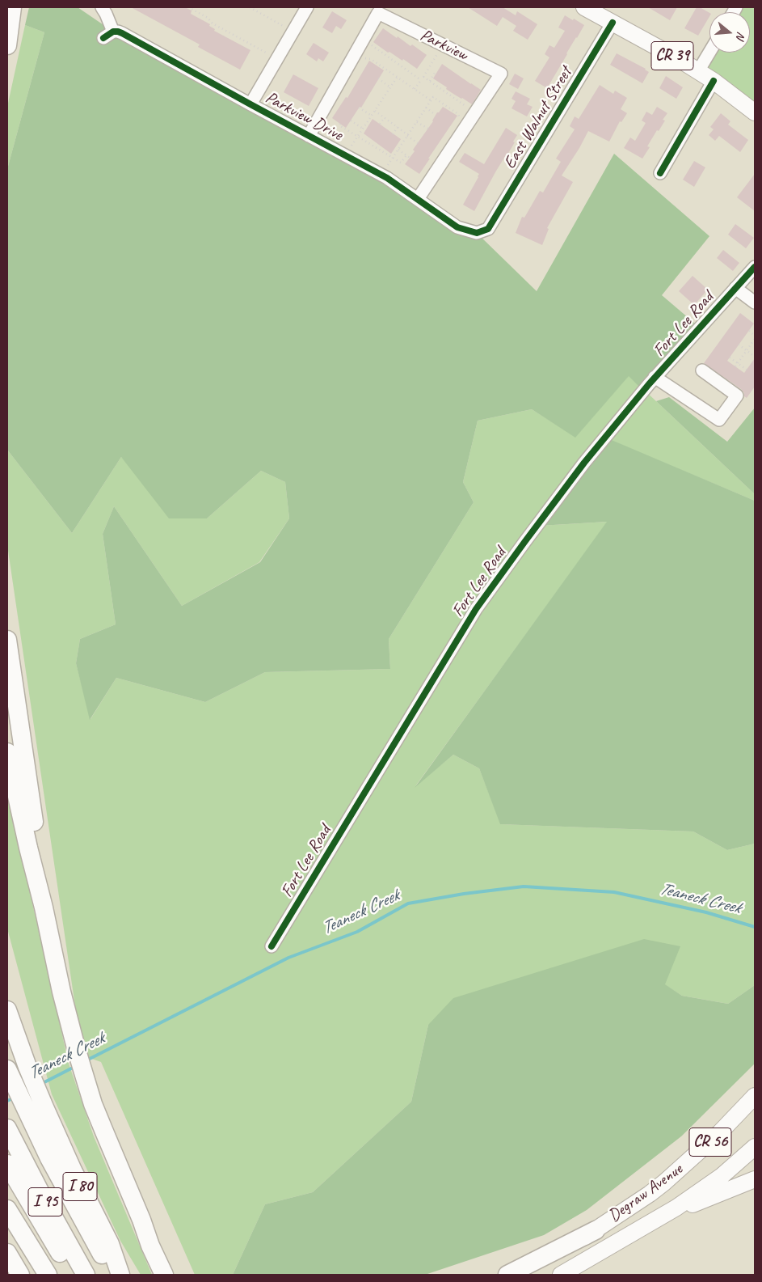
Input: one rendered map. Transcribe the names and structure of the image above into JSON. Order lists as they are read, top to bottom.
{
  "streets": {
    "highway": ["I 80", "I 95"],
    "main road": ["CR 39", "CR 56", "Degraw Avenue"],
    "street": [
      "Parkview",
      "Parkview Drive",
      "East Walnut Street",
      "Fort Lee Road"
    ]
  },
  "crossings": [
    ["Parkview", "Parkview Drive"],
    ["CR 39", "East Walnut Street"],
    ["Parkview Drive", "East Walnut Street"]
  ],
  "water": ["Teaneck Creek"],
  "north": "right"
}
